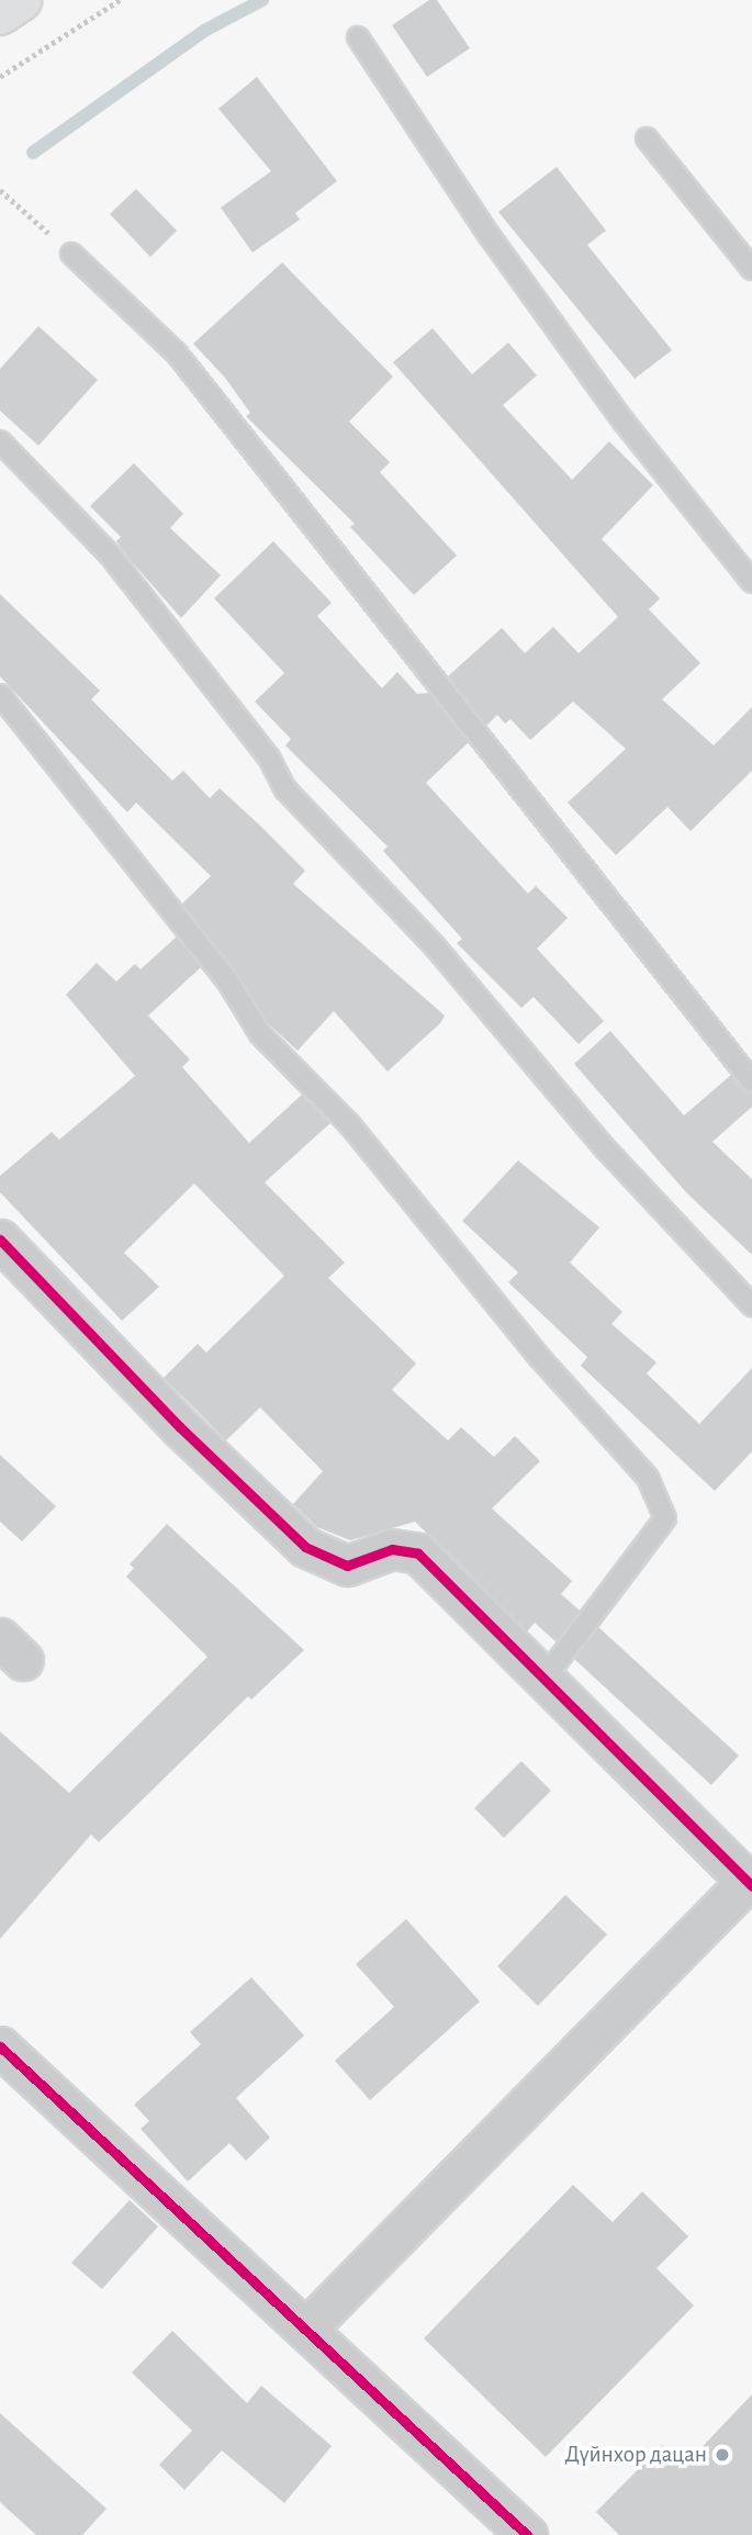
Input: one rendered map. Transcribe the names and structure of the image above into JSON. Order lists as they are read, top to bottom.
{
  "places": ["Дүйнхор дацан"]
}
